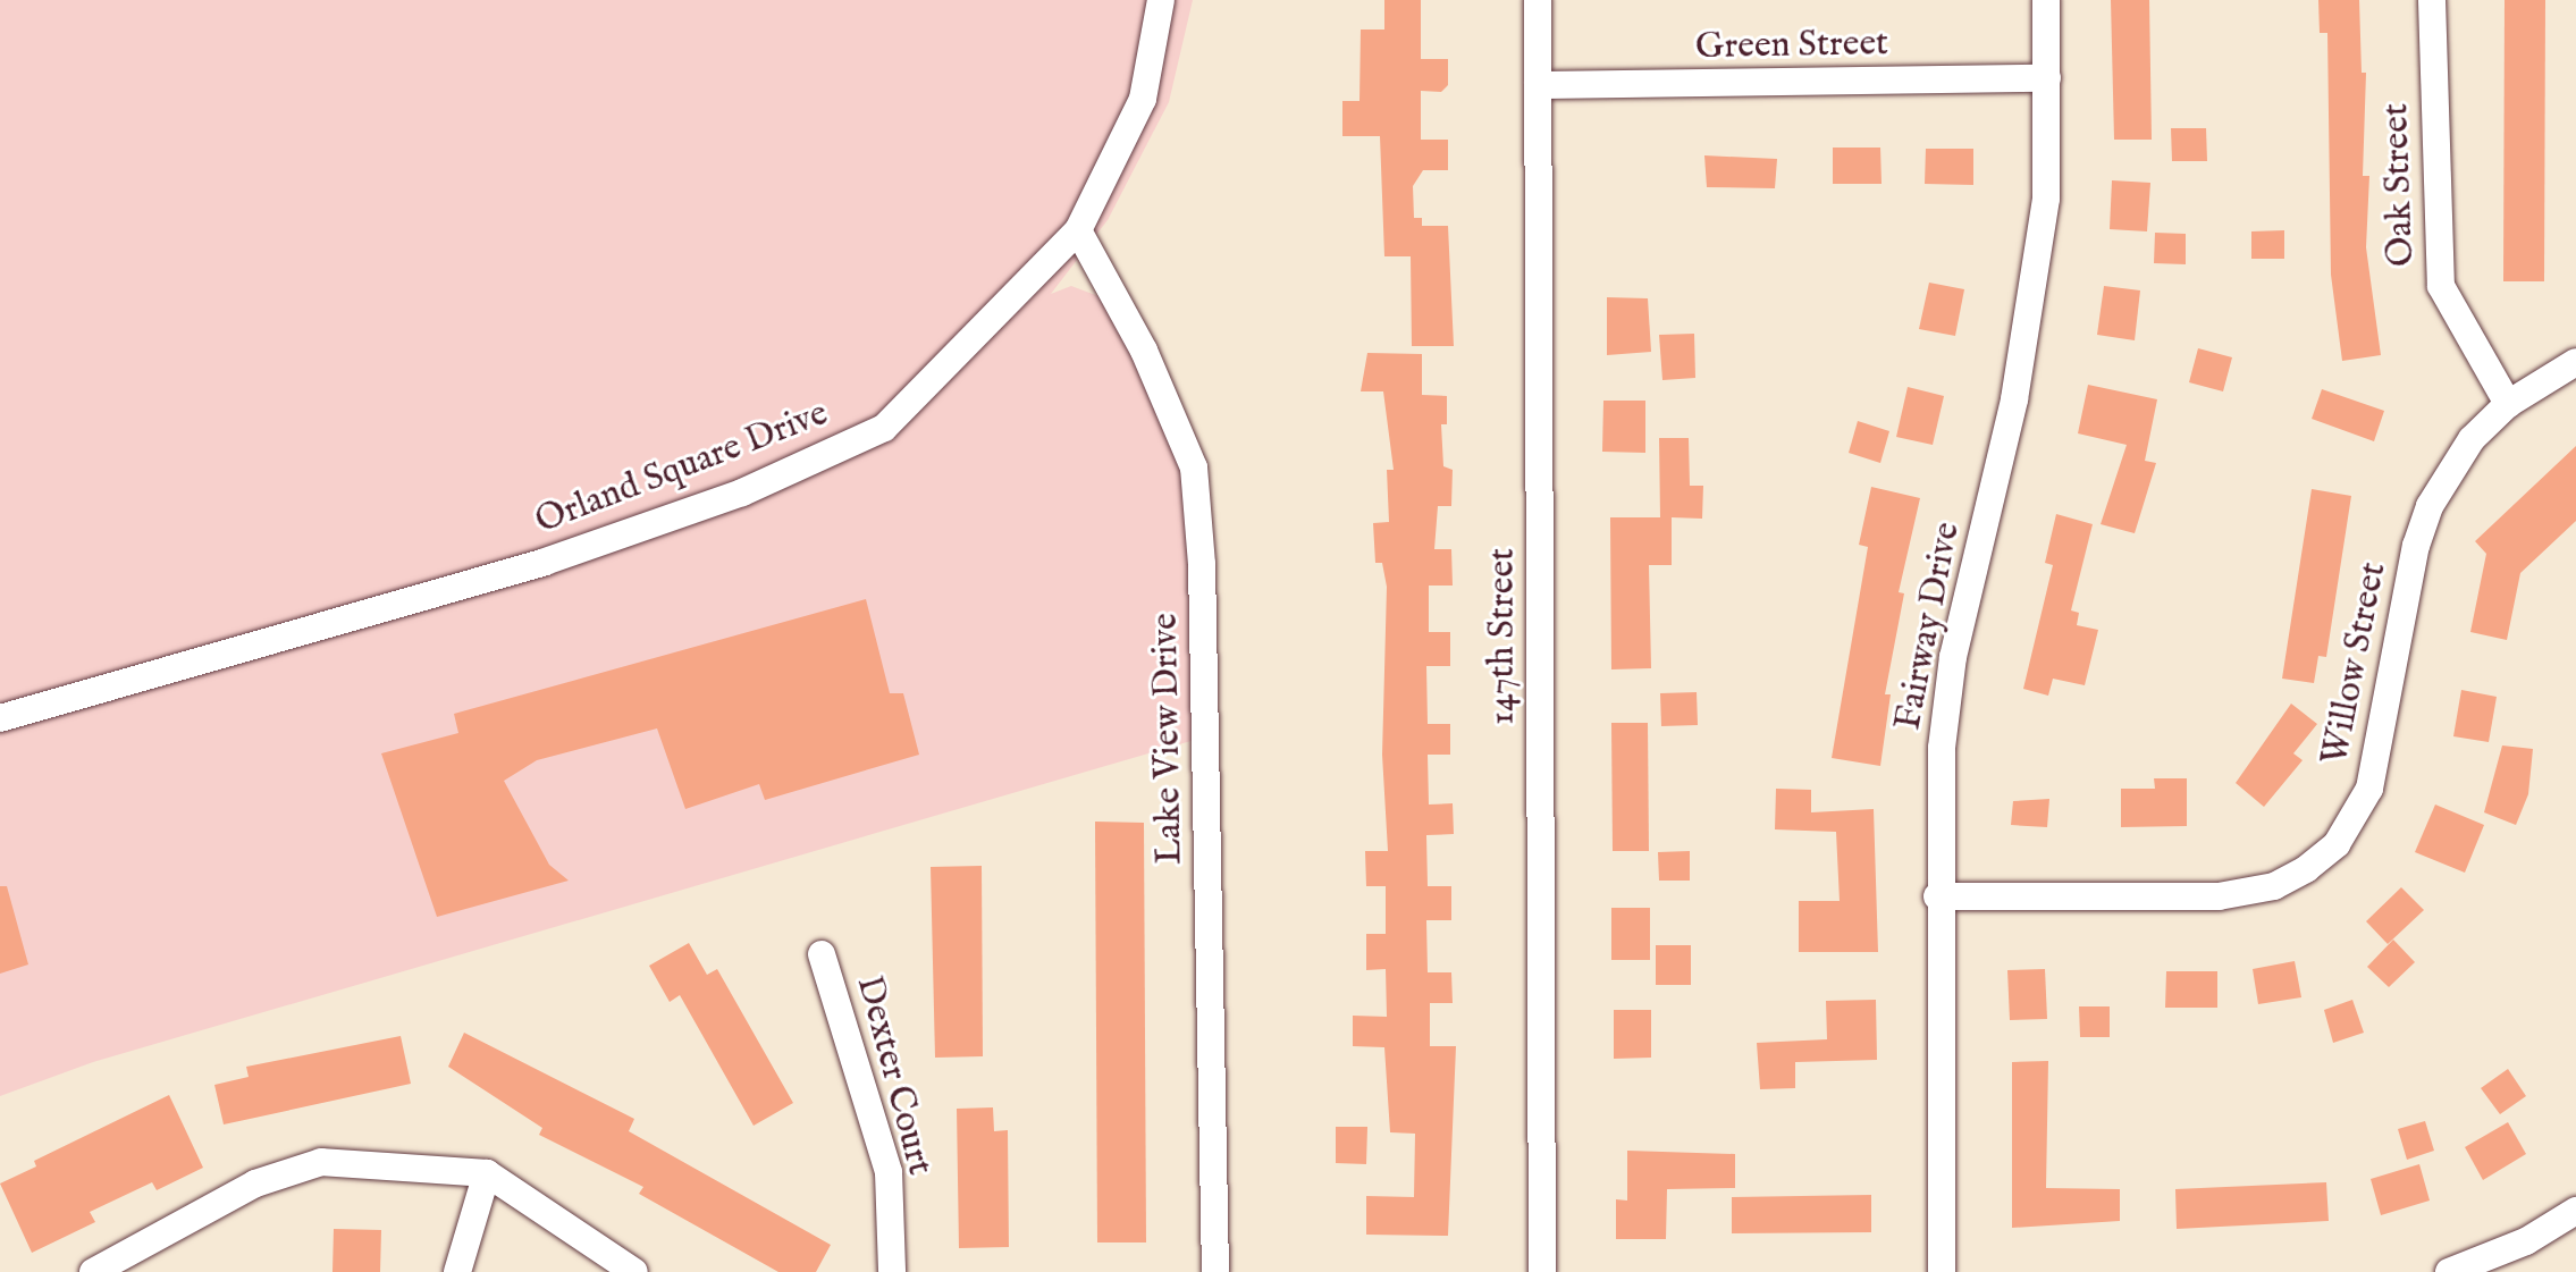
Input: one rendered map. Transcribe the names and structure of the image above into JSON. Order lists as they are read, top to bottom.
{
  "streets": {
    "street": [
      "Green Street",
      "Oak Street",
      "Orland Square Drive",
      "Fairway Drive",
      "147th Street",
      "Willow Street",
      "Lake View Drive",
      "Dexter Court"
    ]
  },
  "crossings": [
    ["Green Street", "Fairway Drive"],
    ["Green Street", "147th Street"],
    ["Oak Street", "Willow Street"],
    ["Orland Square Drive", "Lake View Drive"],
    ["Fairway Drive", "Willow Street"]
  ]
}
